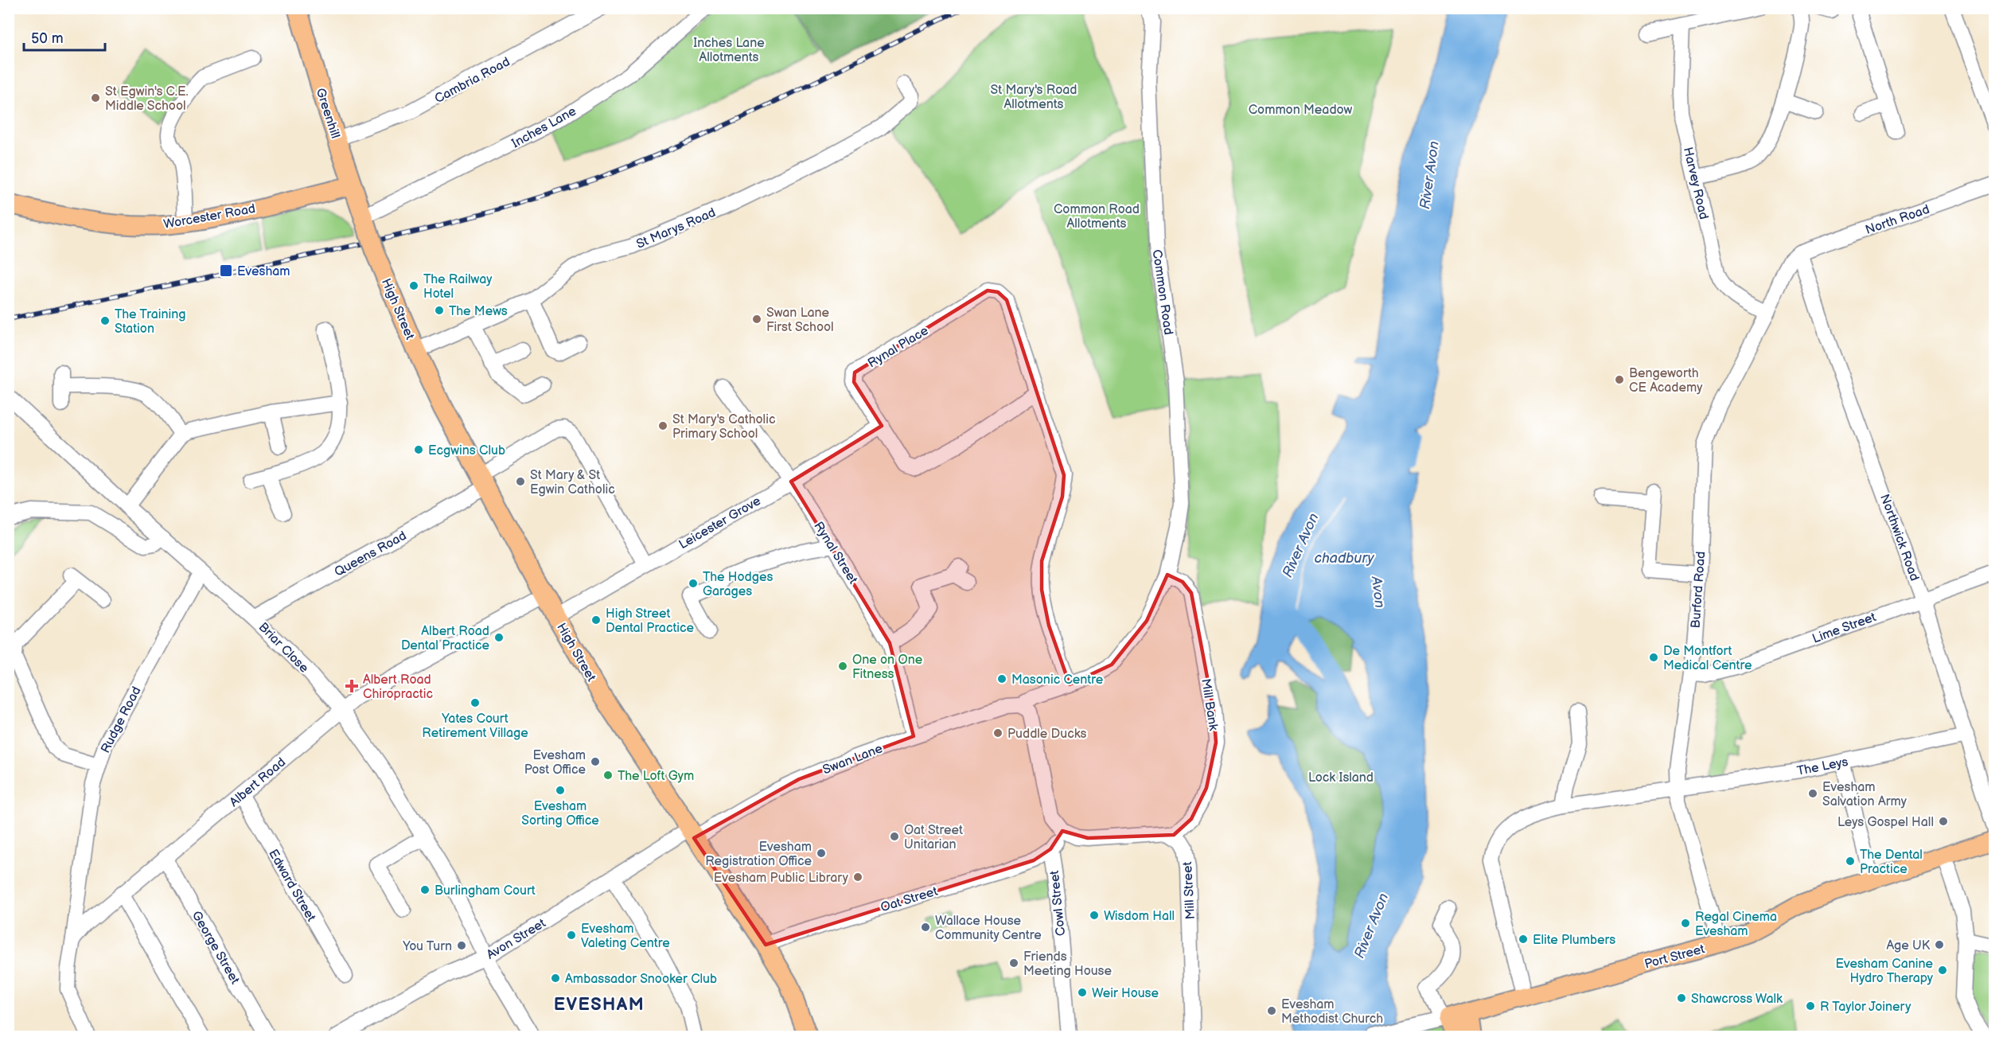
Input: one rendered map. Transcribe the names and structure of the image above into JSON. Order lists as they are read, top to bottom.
{
  "streets": {
    "main road": [
      "Greenhill",
      "Worcester Road",
      "High Street",
      "Port Street"
    ],
    "street": [
      "Cambria Road",
      "Inches Lane",
      "Harvey Road",
      "North Road",
      "St Marys Road",
      "Common Road",
      "Rynal Place",
      "Leicester Grove",
      "Northwick Road",
      "Rynal Street",
      "Queens Road",
      "Burford Road",
      "Lime Street",
      "Briar Close",
      "Mill Bank",
      "Rudge Road",
      "Swan Lane",
      "The Leys",
      "Albert Road",
      "Edward Street",
      "Mill Street",
      "Oat Street",
      "Cowl Street",
      "Avon Street",
      "George Street"
    ]
  },
  "crossings": [
    ["Cambria Road", "Greenhill"],
    ["Greenhill", "Inches Lane"],
    ["Greenhill", "Worcester Road"],
    ["Greenhill", "High Street"],
    ["Inches Lane", "High Street"],
    ["Harvey Road", "Burford Road"],
    ["North Road", "Northwick Road"],
    ["North Road", "Burford Road"],
    ["St Marys Road", "High Street"],
    ["Common Road", "Rynal Place"],
    ["Common Road", "Mill Bank"],
    ["High Street", "Leicester Grove"],
    ["High Street", "Queens Road"],
    ["High Street", "Swan Lane"],
    ["High Street", "Albert Road"],
    ["High Street", "Oat Street"],
    ["High Street", "Avon Street"],
    ["Rynal Place", "Leicester Grove"],
    ["Leicester Grove", "Rynal Street"],
    ["Leicester Grove", "Queens Road"],
    ["Northwick Road", "Burford Road"],
    ["Northwick Road", "Lime Street"],
    ["Northwick Road", "The Leys"],
    ["Rynal Street", "Swan Lane"],
    ["Queens Road", "Briar Close"],
    ["Burford Road", "Lime Street"],
    ["Burford Road", "The Leys"],
    ["Burford Road", "Port Street"],
    ["Briar Close", "Rudge Road"],
    ["Briar Close", "Albert Road"],
    ["Briar Close", "Avon Street"],
    ["Mill Bank", "Mill Street"],
    ["Rudge Road", "Albert Road"],
    ["Swan Lane", "Avon Street"],
    ["The Leys", "Port Street"],
    ["Albert Road", "Edward Street"],
    ["Albert Road", "George Street"],
    ["Oat Street", "Cowl Street"]
  ],
  "districts": ["EVESHAM"],
  "water": ["River Avon", "chadbury", "Avon"],
  "parks": [
    "Inches Lane Allotments",
    "St Mary's Road Allotments",
    "Common Meadow",
    "Common Road Allotments",
    "Lock Island"
  ],
  "places": {
    "other": [
      "St Egwin's C.E. Middle School",
      "The Railway Hotel",
      "The Mews",
      "Swan Lane First School",
      "The Training Station",
      "Bengeworth CE Academy",
      "St Mary's Catholic Primary School",
      "Ecgwins Club",
      "St Mary & St Egwin Catholic",
      "The Hodges Garages",
      "High Street Dental Practice",
      "Albert Road Dental Practice",
      "De Montfort Medical Centre",
      "One on One Fitness",
      "Masonic Centre",
      "Yates Court Retirement Village",
      "Puddle Ducks",
      "Evesham Post Office",
      "The Loft Gym",
      "Evesham Sorting Office",
      "Evesham Salvation Army",
      "Leys Gospel Hall",
      "Oat Street Unitarian",
      "Evesham Registration Office",
      "The Dental Practice",
      "Evesham Public Library",
      "Burlingham Court",
      "Wisdom Hall",
      "Regal Cinema Evesham",
      "Wallace House Community Centre",
      "Evesham Valeting Centre",
      "Elite Plumbers",
      "Age UK",
      "You Turn",
      "Friends Meeting House",
      "Evesham Canine Hydro Therapy",
      "Ambassador Snooker Club",
      "Weir House",
      "Shawcross Walk",
      "R Taylor Joinery",
      "Evesham Methodist Church"
    ],
    "transit": ["Evesham"],
    "health": ["Albert Road Chiropractic"]
  },
  "scale_bar": "50 m"
}
